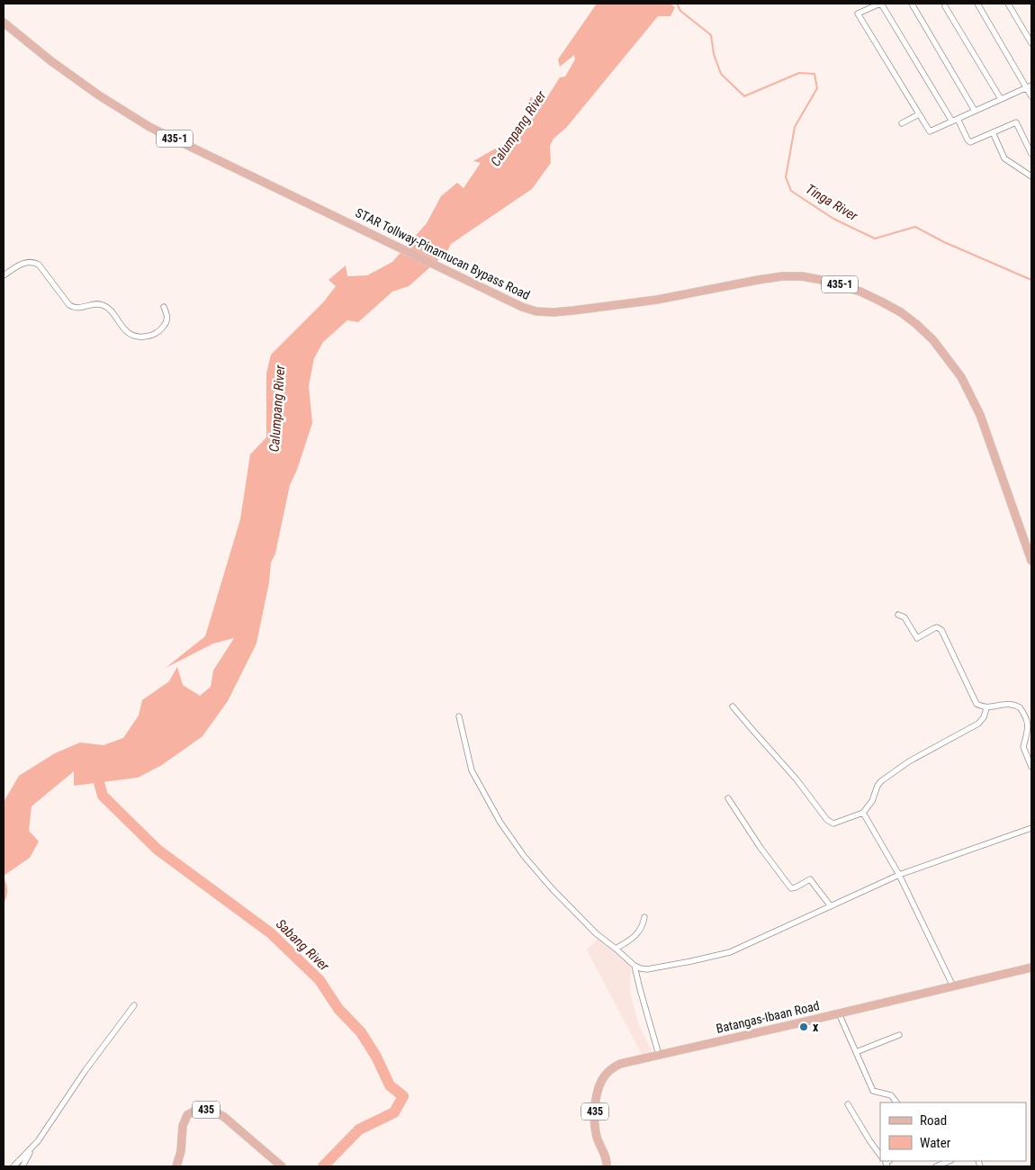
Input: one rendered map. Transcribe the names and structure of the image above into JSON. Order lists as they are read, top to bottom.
{
  "streets": {
    "main road": [
      "435-1",
      "STAR Tollway-Pinamucan Bypass Road",
      "Batangas-Ibaan Road",
      "435"
    ]
  },
  "water": ["Calumpang River", "Tinga River", "Sabang River"],
  "places": ["x"],
  "legend": ["Road", "Water"]
}
